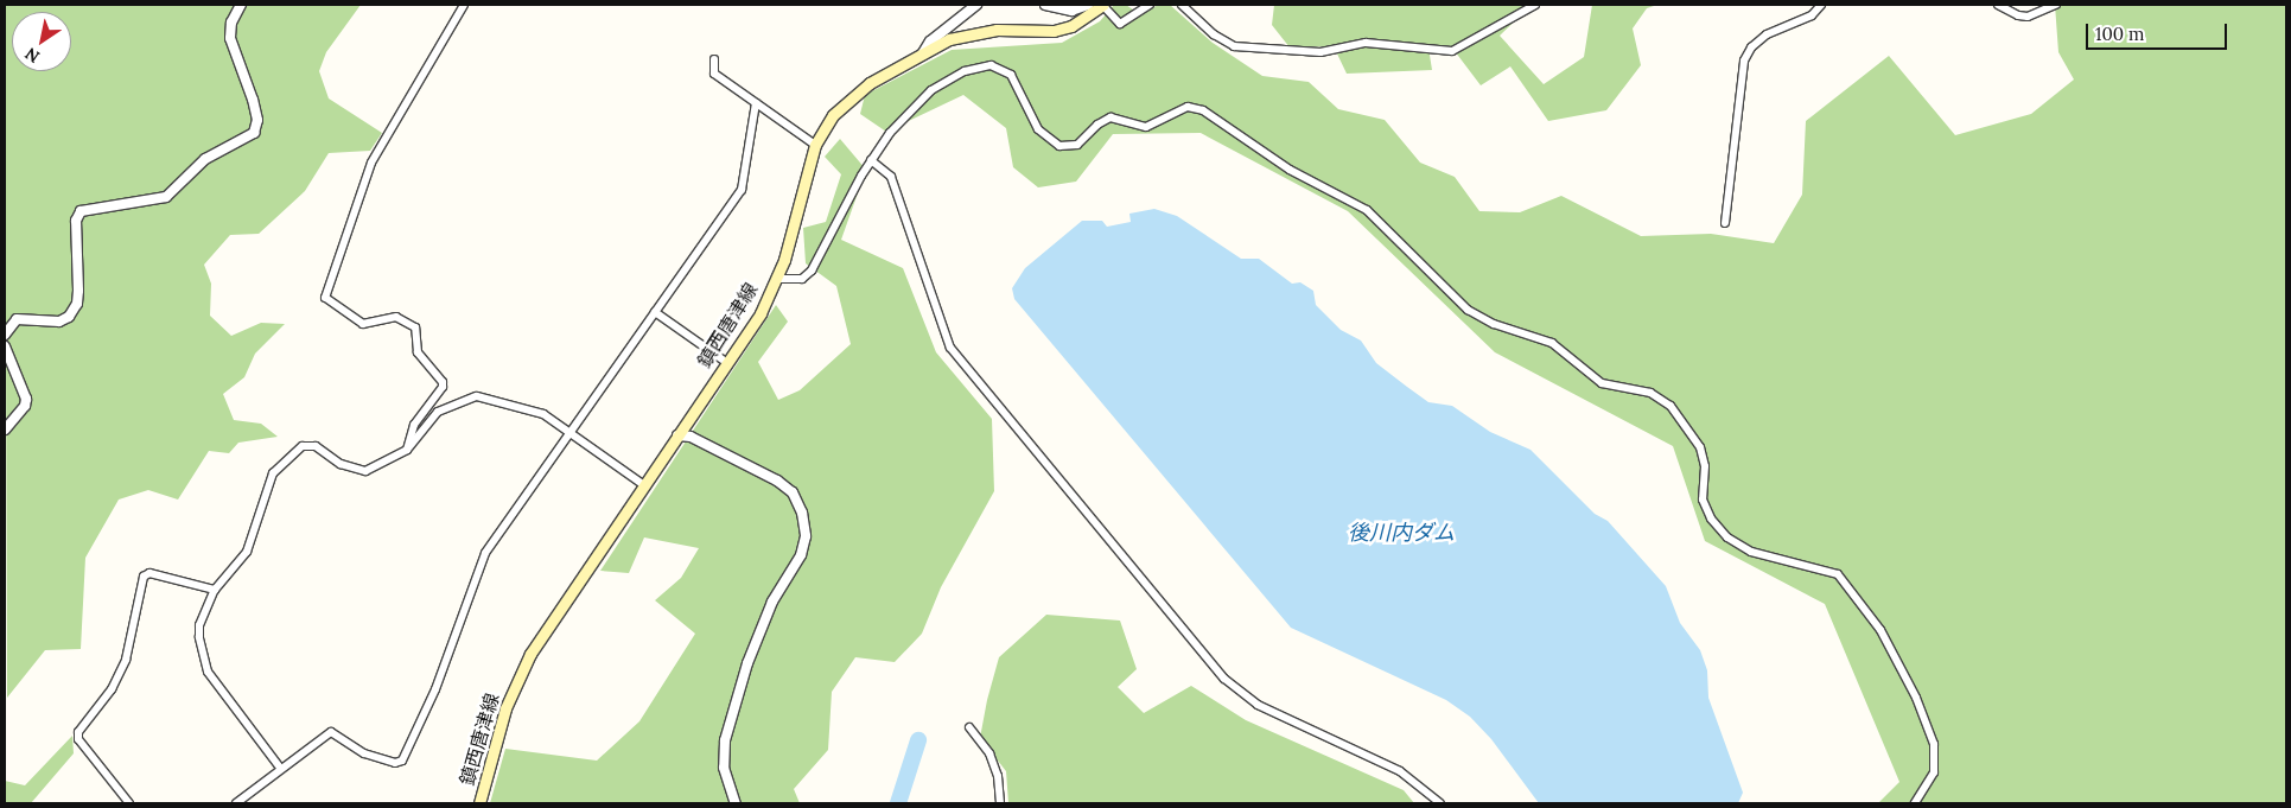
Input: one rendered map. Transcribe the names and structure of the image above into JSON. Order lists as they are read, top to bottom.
{
  "streets": {
    "main road": ["鎮西唐津線"]
  },
  "water": ["後川内ダム"],
  "scale_bar": "100 m",
  "north": "bottom left"
}
